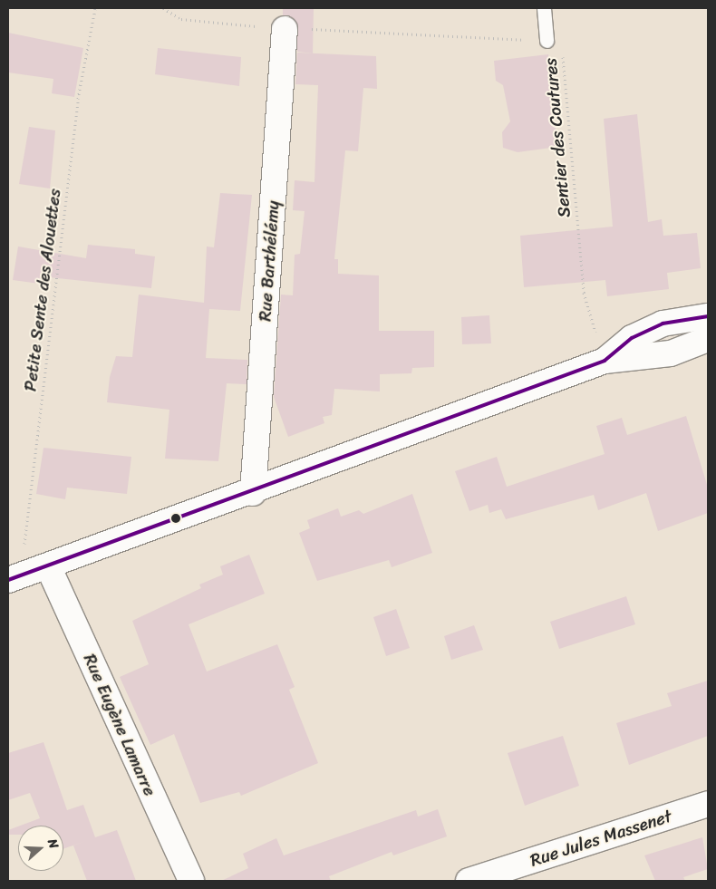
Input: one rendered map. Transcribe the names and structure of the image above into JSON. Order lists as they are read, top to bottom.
{
  "streets": {
    "street": ["Rue Barthélémy", "Rue Eugène Lamarre", "Rue Jules Massenet"],
    "path": ["Sentier des Coutures", "Petite Sente des Alouettes"]
  },
  "crossings": [
    ["Sentier des Coutures", "Rue Barthélémy"]
  ],
  "north": "right"
}
